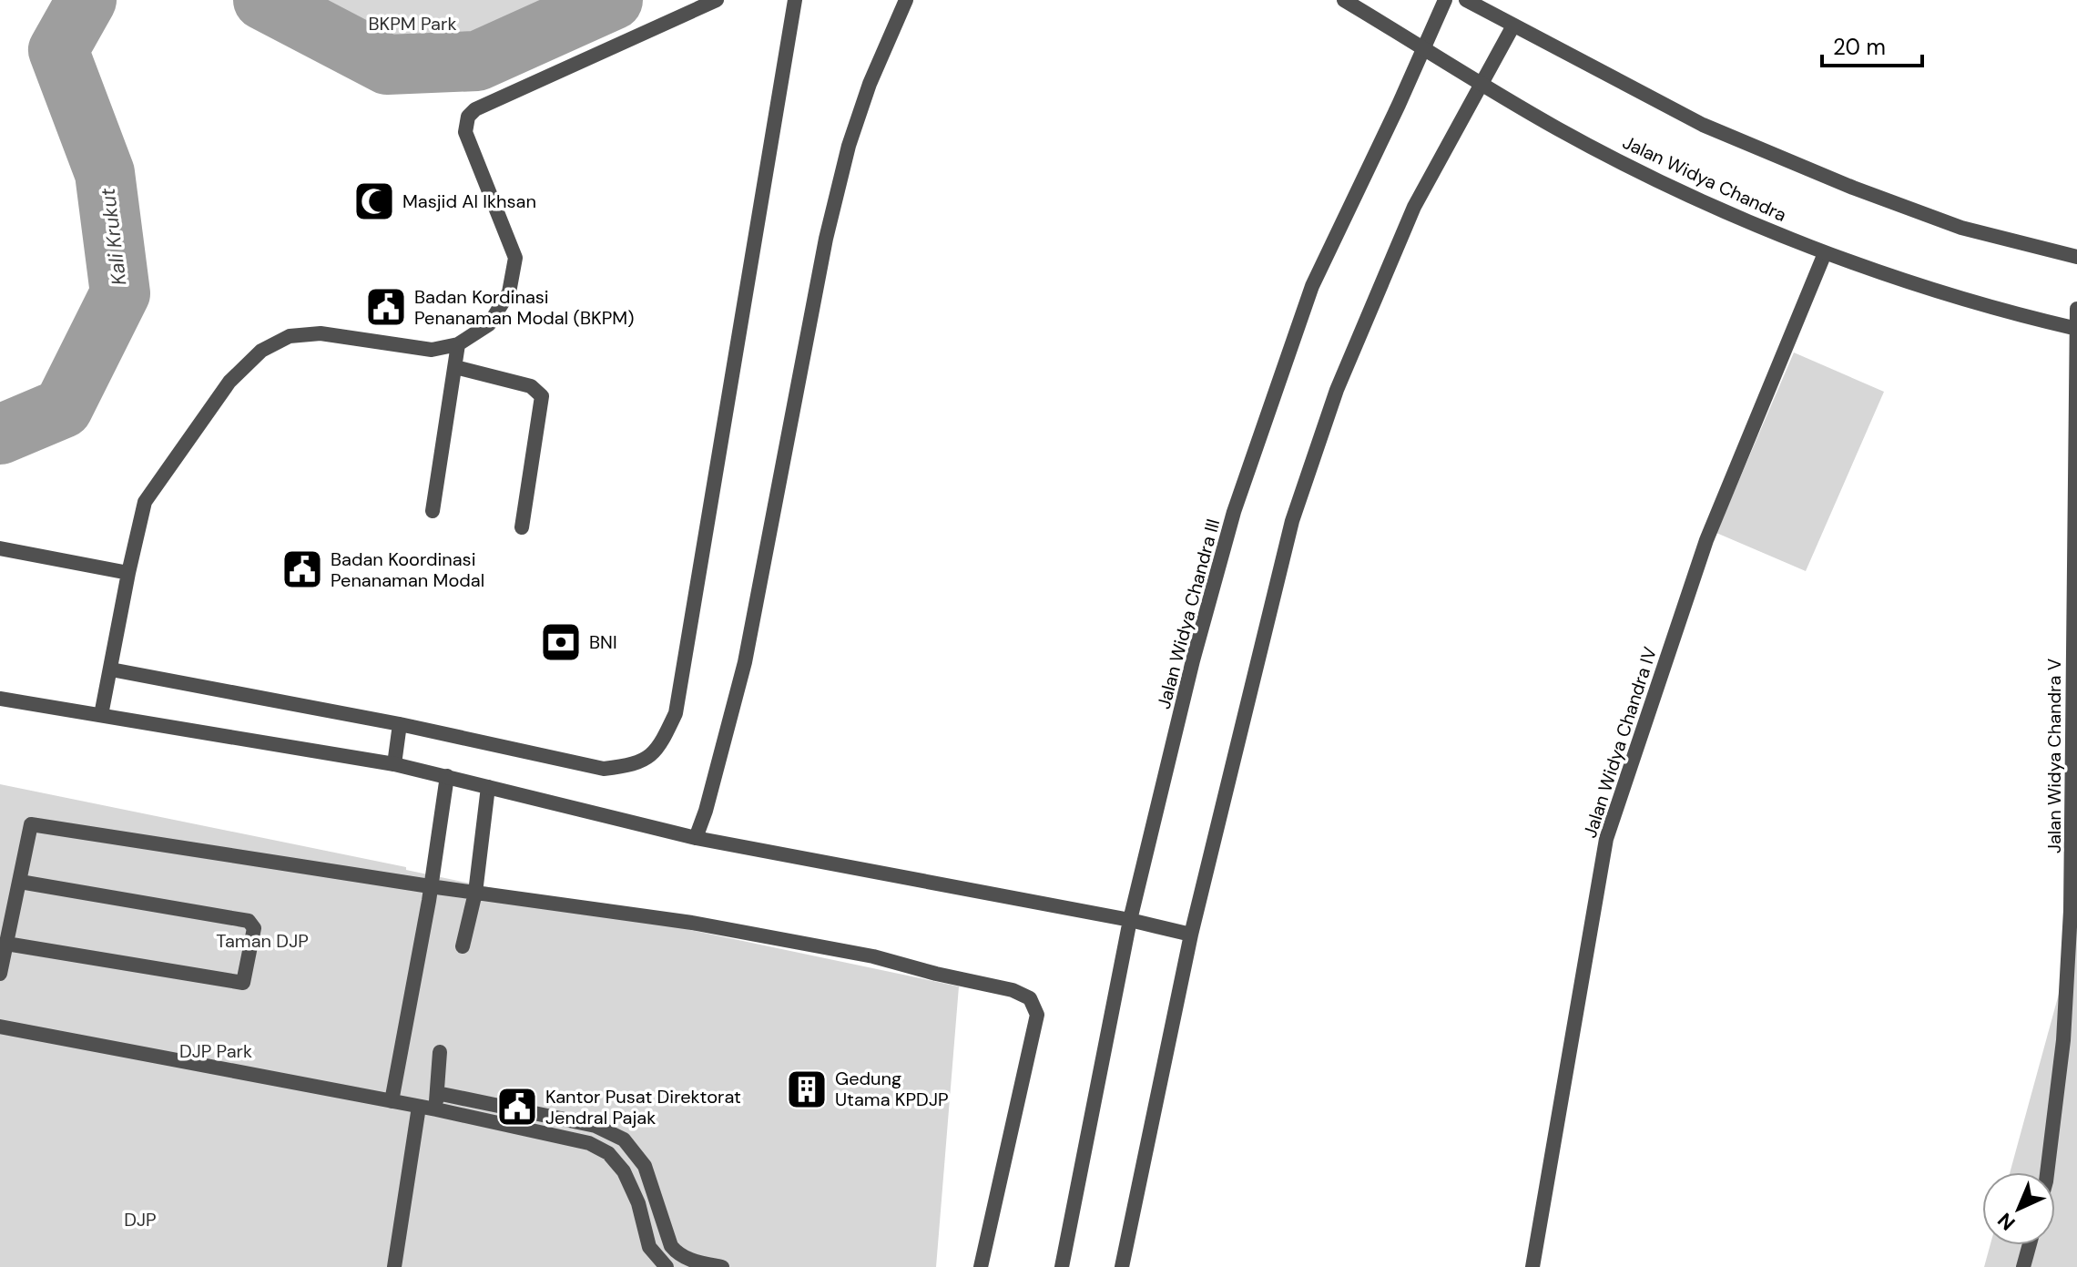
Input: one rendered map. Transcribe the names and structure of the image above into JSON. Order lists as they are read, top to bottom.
{
  "streets": {
    "street": [
      "Jalan Widya Chandra",
      "Jalan Widya Chandra III",
      "Jalan Widya Chandra IV",
      "Jalan Widya Chandra V"
    ]
  },
  "crossings": [
    ["Jalan Widya Chandra", "Jalan Widya Chandra III"],
    ["Jalan Widya Chandra", "Jalan Widya Chandra IV"],
    ["Jalan Widya Chandra", "Jalan Widya Chandra V"]
  ],
  "water": ["Kali Krukut"],
  "parks": [
    "BKPM Park",
    "Taman DJP",
    "DJP Park",
    "DJP"
  ],
  "places": {
    "mosque": ["Masjid Al Ikhsan"],
    "public building": ["Badan Kordinasi Penanaman Modal (BKPM)", "Badan Koordinasi Penanaman Modal", "Kantor Pusat Direktorat Jendral Pajak"],
    "bank": ["BNI"],
    "building": ["Gedung Utama KPDJP"]
  },
  "scale_bar": "20 m",
  "north": "bottom left"
}
